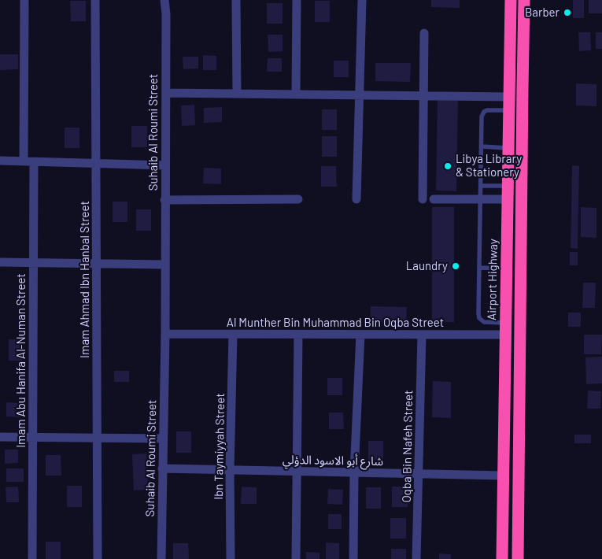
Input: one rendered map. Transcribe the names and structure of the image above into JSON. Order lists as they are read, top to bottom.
{
  "streets": {
    "highway": ["Airport Highway"],
    "street": [
      "Suhaib Al Roumi Street",
      "Imam Ahmad Ibn Hanbal Street",
      "Al Munther Bin Muhammad Bin Oqba Street",
      "Imam Abu Hanifa Al-Numan Street",
      "Ibn Taymiyyah Street",
      "Oqba Bin Nafeh Street",
      "شارع أبو الاسود الدؤلي"
    ]
  },
  "crossings": [
    ["Suhaib Al Roumi Street", "Al Munther Bin Muhammad Bin Oqba Street"],
    ["Suhaib Al Roumi Street", "شارع أبو الاسود الدؤلي"],
    ["Airport Highway", "Al Munther Bin Muhammad Bin Oqba Street"],
    ["Airport Highway", "شارع أبو الاسود الدؤلي"],
    ["Al Munther Bin Muhammad Bin Oqba Street", "Ibn Taymiyyah Street"],
    ["Al Munther Bin Muhammad Bin Oqba Street", "Oqba Bin Nafeh Street"],
    ["Ibn Taymiyyah Street", "شارع أبو الاسود الدؤلي"],
    ["Oqba Bin Nafeh Street", "شارع أبو الاسود الدؤلي"]
  ],
  "places": ["Barber", "Libya Library & Stationery", "Laundry"]
}
